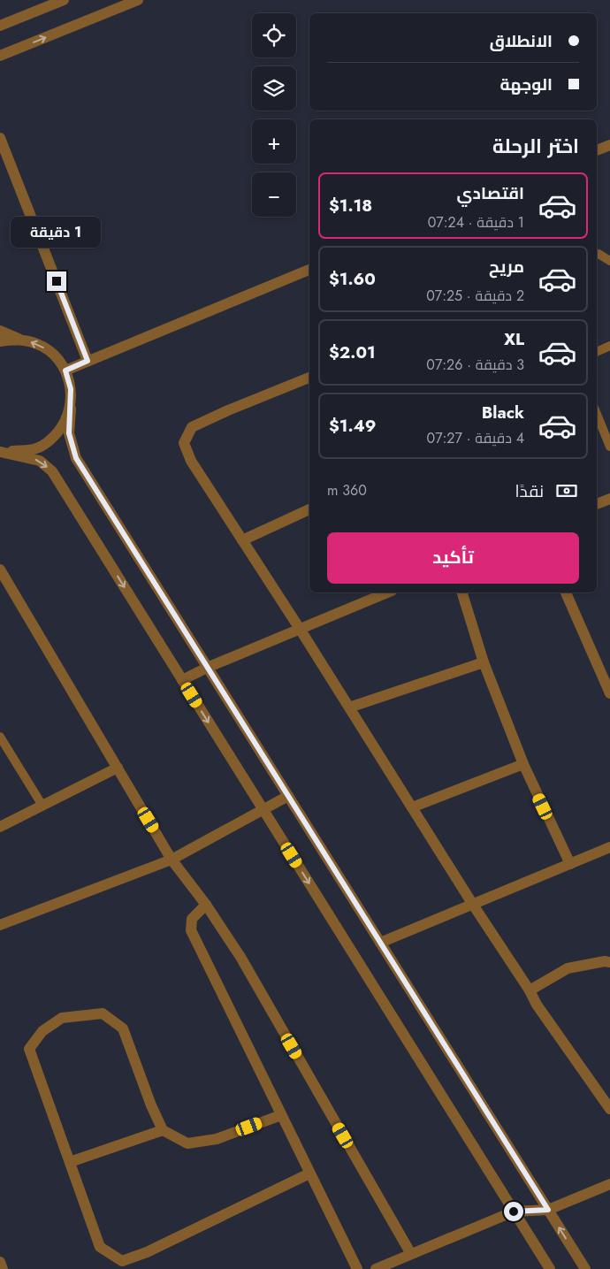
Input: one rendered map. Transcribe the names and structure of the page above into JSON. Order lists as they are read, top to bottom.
{
  "page": {
    "map_buttons": ["+", "−"],
    "banner": ["الانطلاق", "الوجهة"],
    "heading": "اختر الرحلة",
    "list": [
      {
        "name": "اقتصادي",
        "note": "1 دقيقة · 07:24",
        "value": "$1.18"
      },
      {
        "name": "مريح",
        "note": "2 دقيقة · 07:25",
        "value": "$1.60"
      },
      {
        "name": "XL",
        "note": "3 دقيقة · 07:26",
        "value": "$2.01"
      },
      {
        "name": "Black",
        "note": "4 دقيقة · 07:27",
        "value": "$1.49"
      }
    ],
    "bubble": "1 دقيقة",
    "pay": ["نقدًا", "360 m"],
    "buttons": "تأكيد"
  }
}
